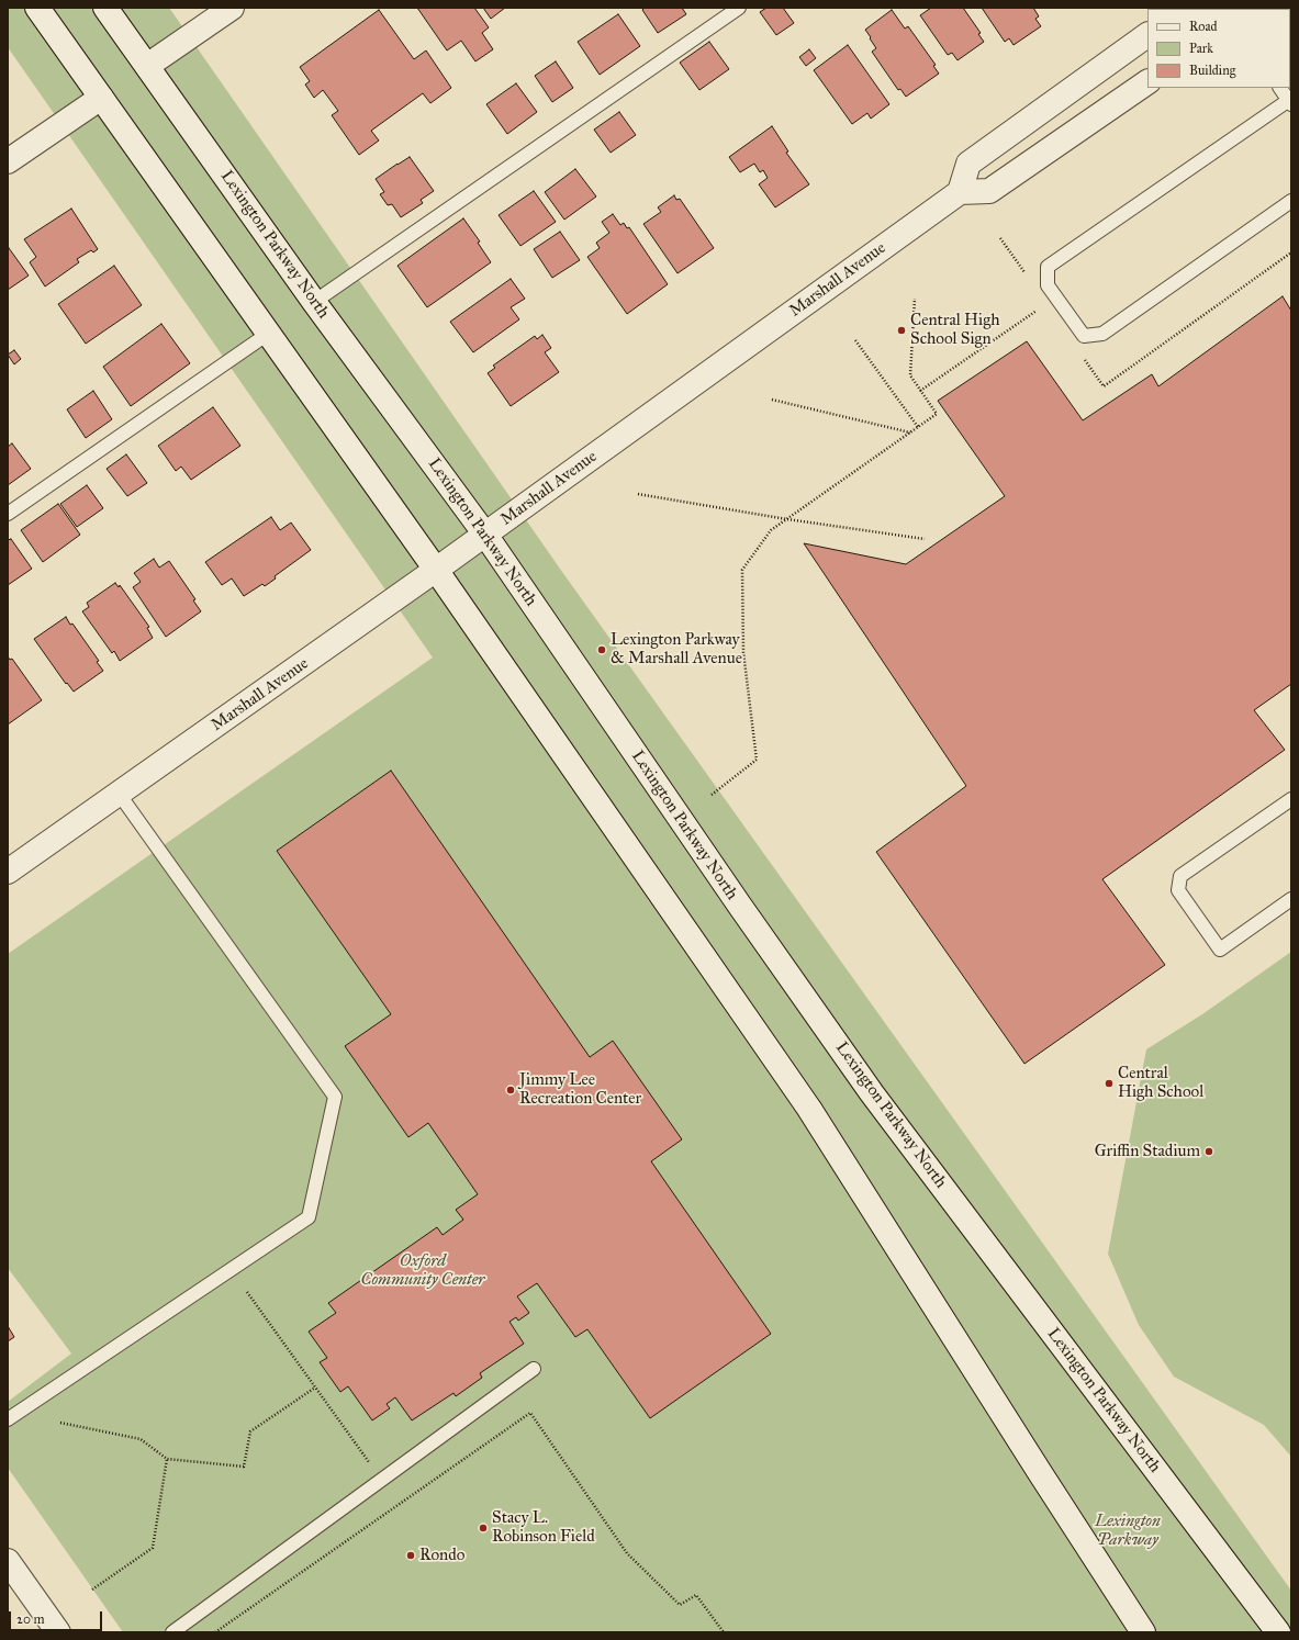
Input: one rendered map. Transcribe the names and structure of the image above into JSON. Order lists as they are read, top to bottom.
{
  "streets": {
    "main road": ["Lexington Parkway North", "Marshall Avenue"]
  },
  "crossings": [
    ["Lexington Parkway North", "Marshall Avenue"]
  ],
  "parks": ["Oxford Community Center", "Lexington Parkway"],
  "places": [
    "Central High School Sign",
    "Lexington Parkway & Marshall Avenue",
    "Central High School",
    "Jimmy Lee Recreation Center",
    "Griffin Stadium",
    "Stacy L. Robinson Field",
    "Rondo"
  ],
  "legend": ["Road", "Park", "Building"],
  "scale_bar": "20 m"
}
